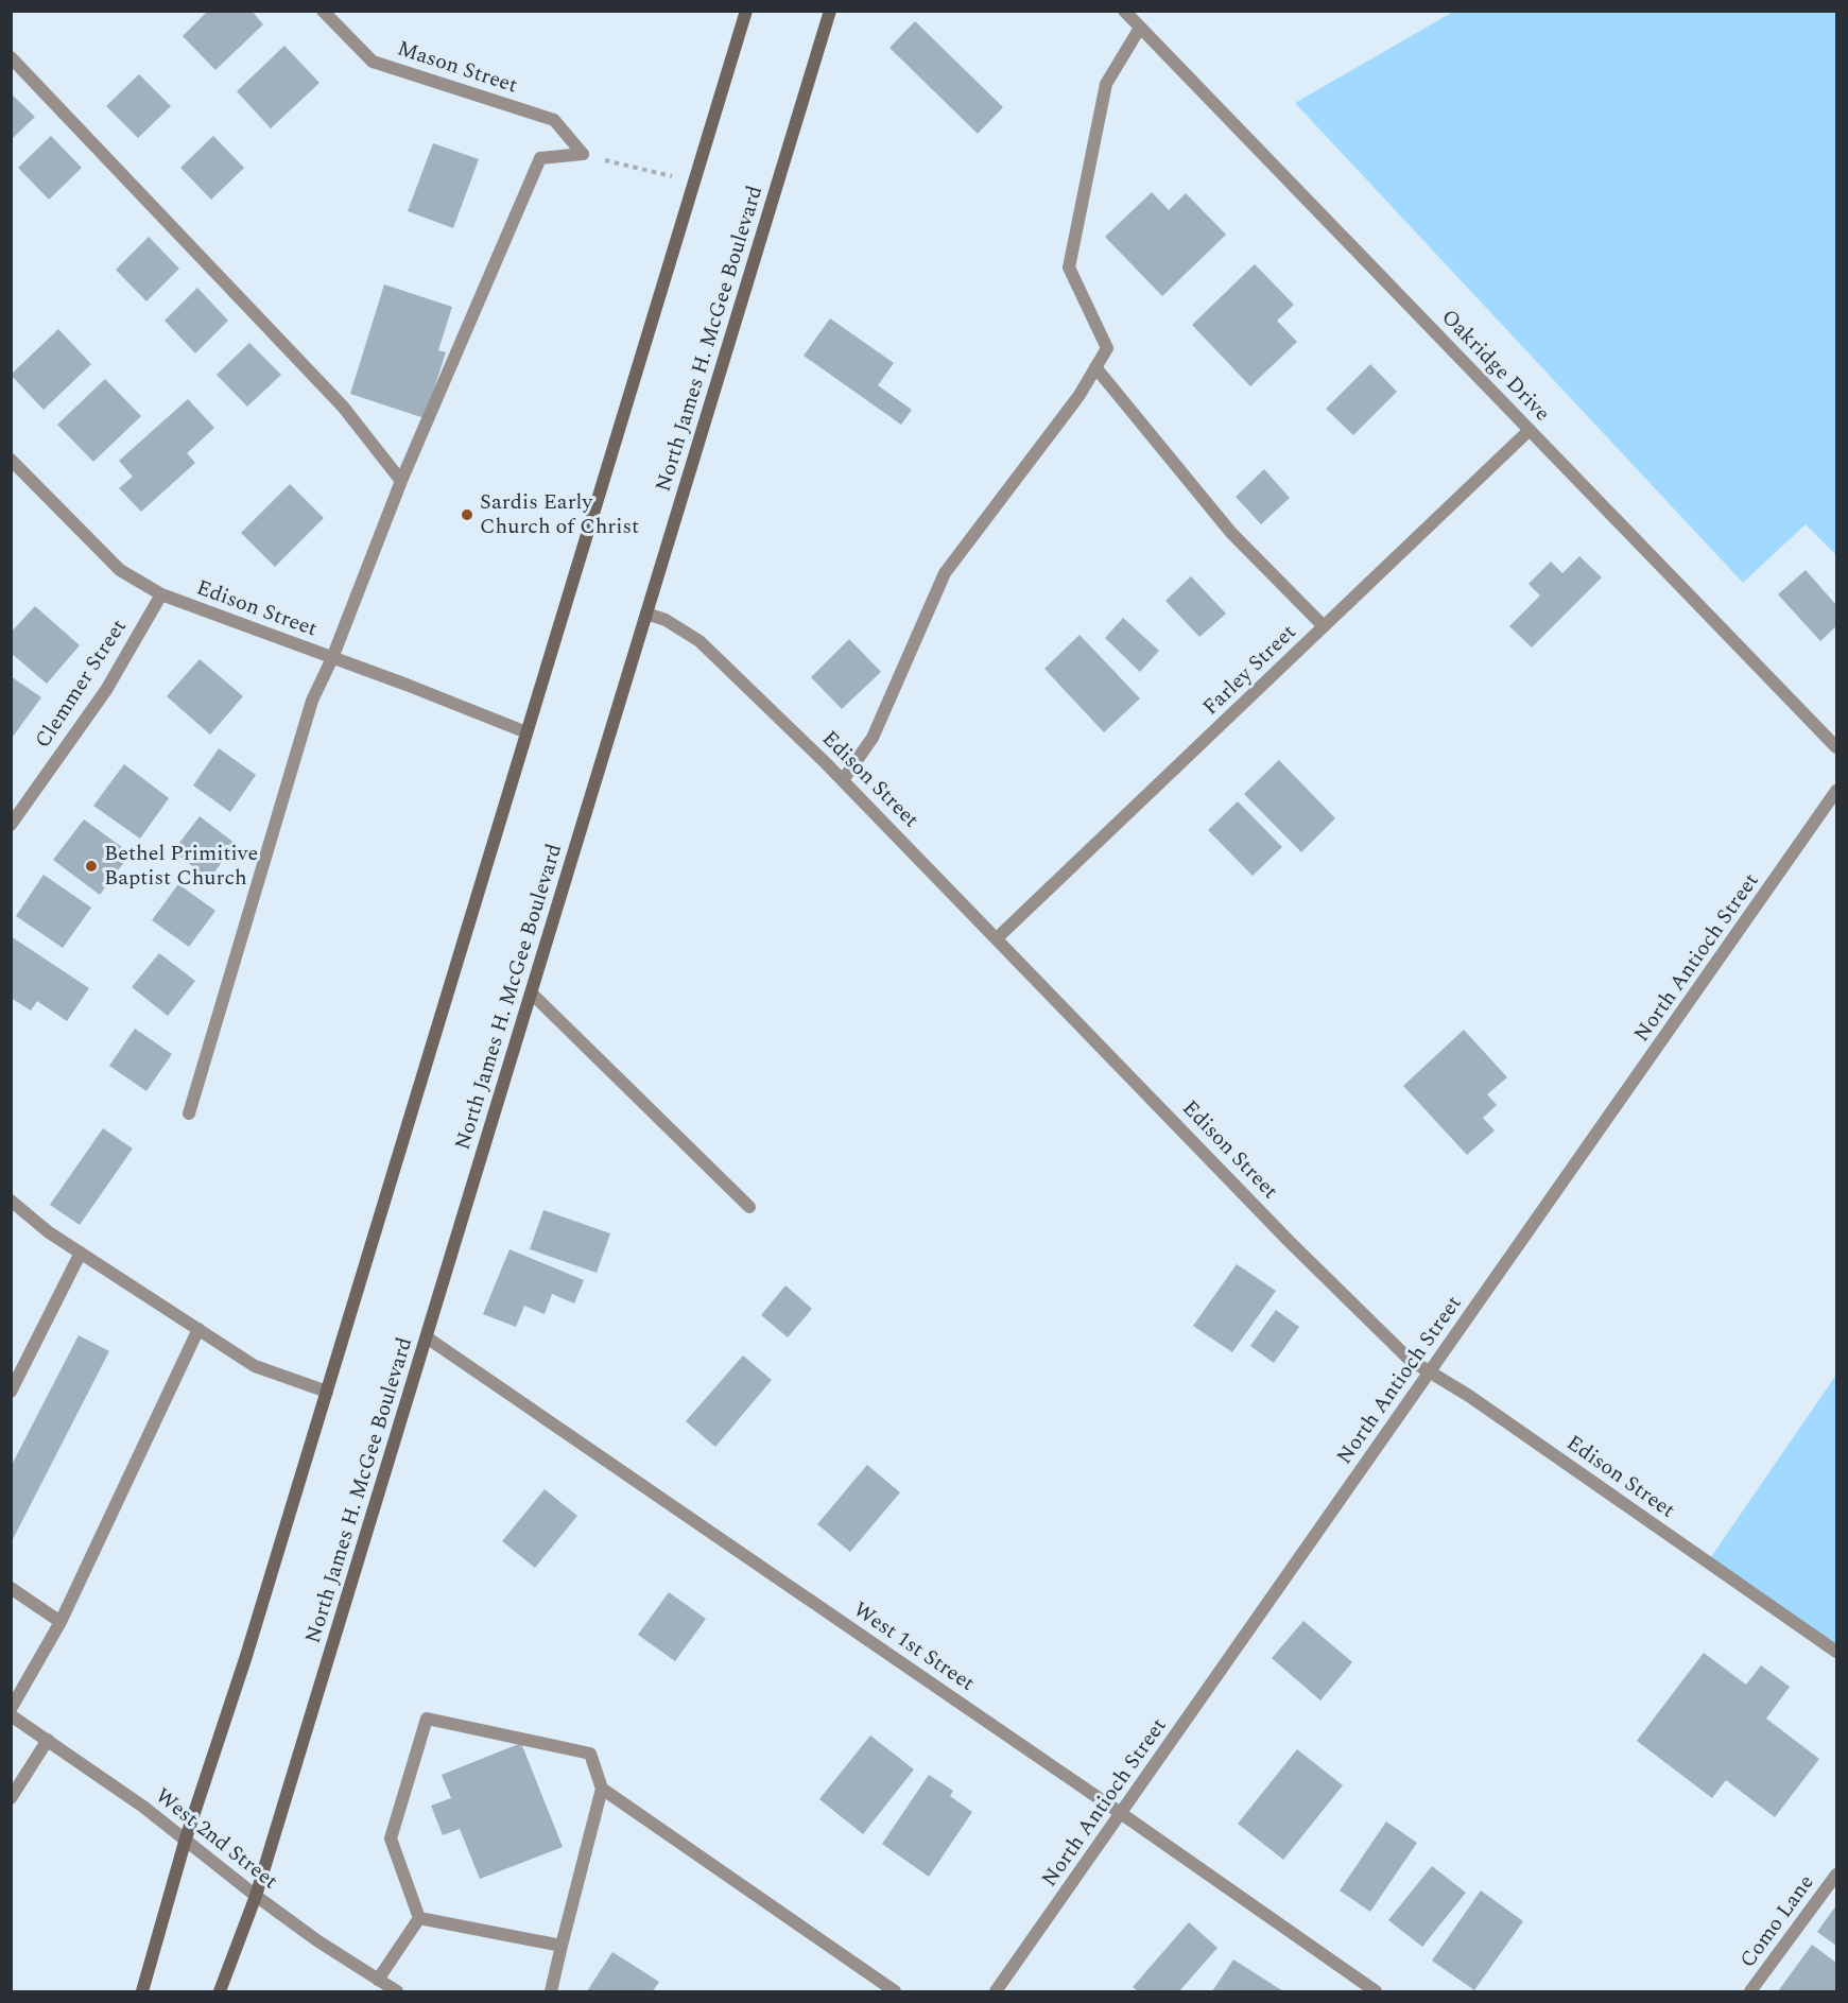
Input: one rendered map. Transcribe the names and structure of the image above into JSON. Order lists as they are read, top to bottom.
{
  "streets": {
    "main road": ["North James H. McGee Boulevard"],
    "street": [
      "Mason Street",
      "Oakridge Drive",
      "Edison Street",
      "Farley Street",
      "Clemmer Street",
      "North Antioch Street",
      "West 1st Street",
      "West 2nd Street",
      "Como Lane"
    ]
  },
  "crossings": [
    ["North James H. McGee Boulevard", "Edison Street"],
    ["North James H. McGee Boulevard", "West 1st Street"],
    ["North James H. McGee Boulevard", "West 2nd Street"],
    ["Oakridge Drive", "Farley Street"],
    ["Edison Street", "Farley Street"],
    ["Edison Street", "Clemmer Street"],
    ["Edison Street", "North Antioch Street"],
    ["North Antioch Street", "West 1st Street"]
  ],
  "places": ["Sardis Early Church of Christ", "Bethel Primitive Baptist Church"]
}
